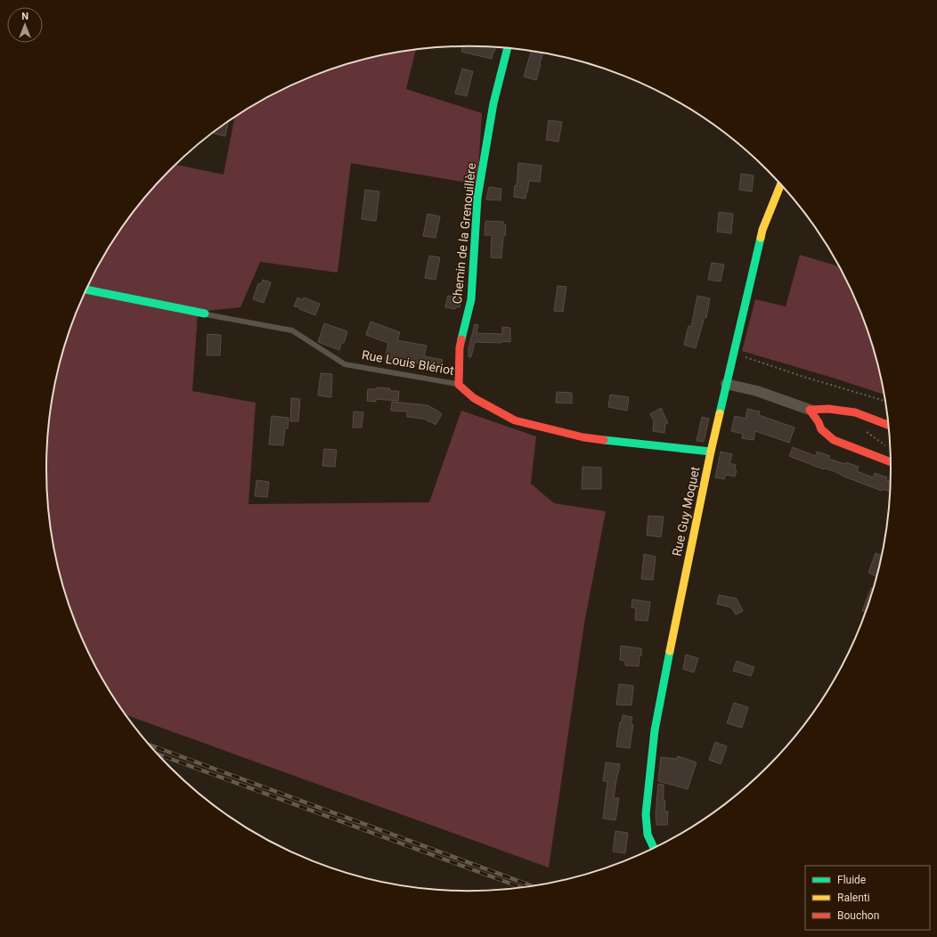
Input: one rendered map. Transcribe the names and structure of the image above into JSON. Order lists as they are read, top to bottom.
{
  "streets": {
    "street": ["Chemin de la Grenouillère", "Rue Louis Blériot", "Rue Guy Moquet"]
  },
  "crossings": [
    ["Chemin de la Grenouillère", "Rue Louis Blériot"],
    ["Rue Louis Blériot", "Rue Guy Moquet"]
  ],
  "legend": ["Fluide", "Ralenti", "Bouchon"],
  "north": "top"
}
